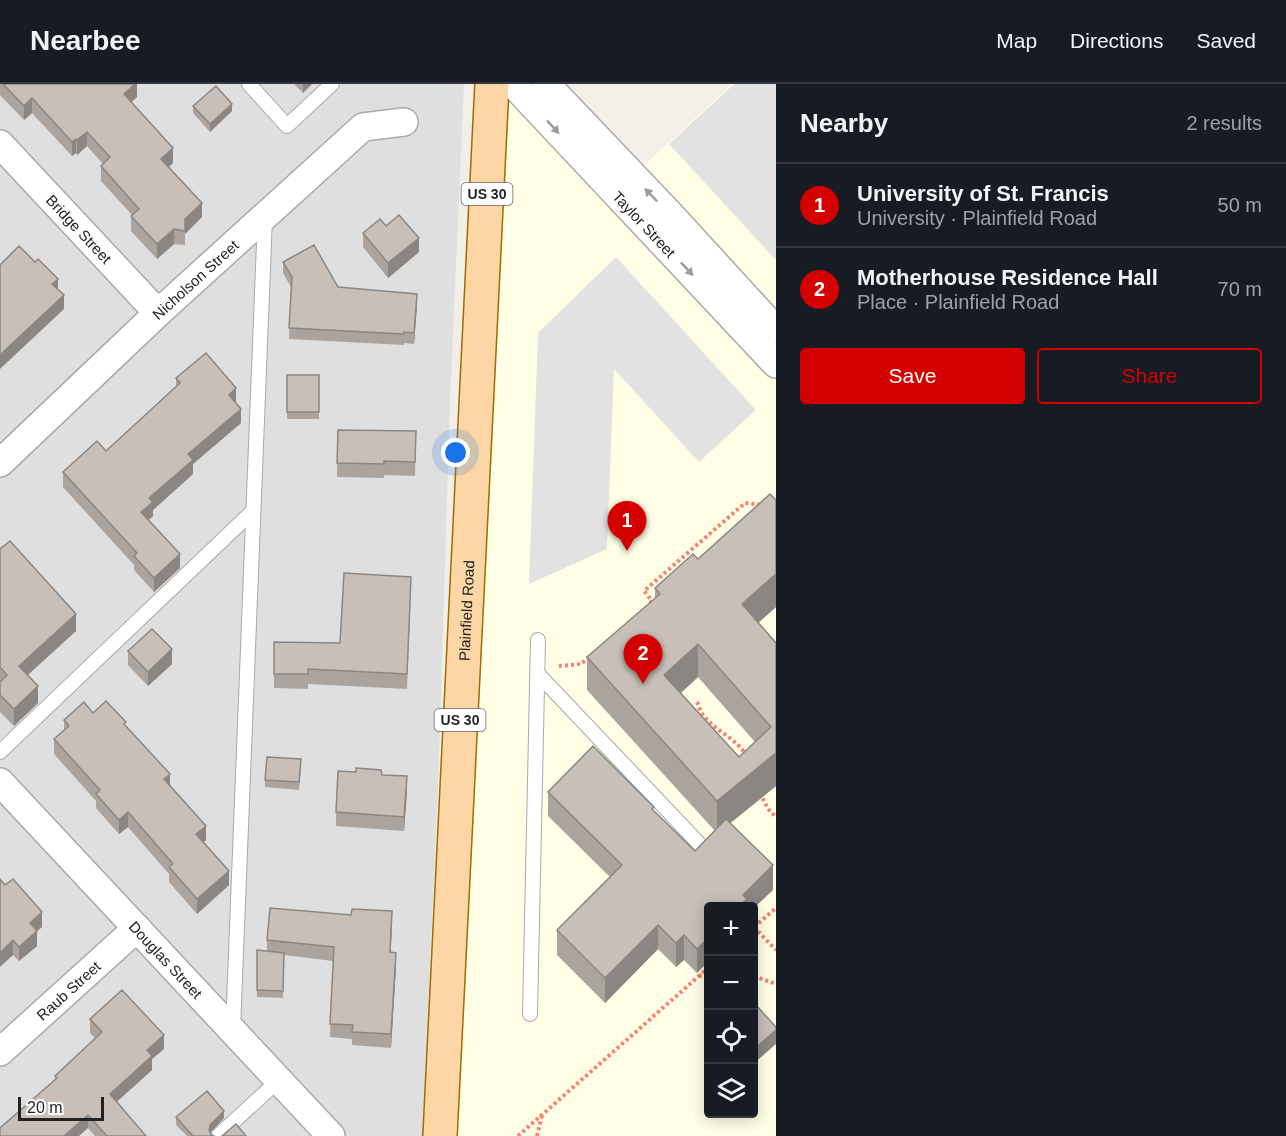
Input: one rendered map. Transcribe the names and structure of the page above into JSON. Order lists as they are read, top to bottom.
{
  "streets": {
    "main road": ["US 30", "Plainfield Road"],
    "street": [
      "Taylor Street",
      "Bridge Street",
      "Nicholson Street",
      "Douglas Street",
      "Raub Street"
    ]
  },
  "crossings": [
    ["Bridge Street", "Nicholson Street"],
    ["Douglas Street", "Raub Street"]
  ],
  "scale_bar": "20 m",
  "page": {
    "header": "Nearbee",
    "nav": ["Map", "Directions", "Saved"],
    "heading": ["Nearby", "2 results"],
    "list": [
      {
        "mark": "1",
        "name": "University of St. Francis",
        "note": "University · Plainfield Road",
        "value": "50 m"
      },
      {
        "mark": "2",
        "name": "Motherhouse Residence Hall",
        "note": "Place · Plainfield Road",
        "value": "70 m"
      }
    ],
    "buttons": ["Save", "Share"],
    "pins": ["1", "2"],
    "map_buttons": ["+", "−"],
    "scale": "20 m"
  }
}
